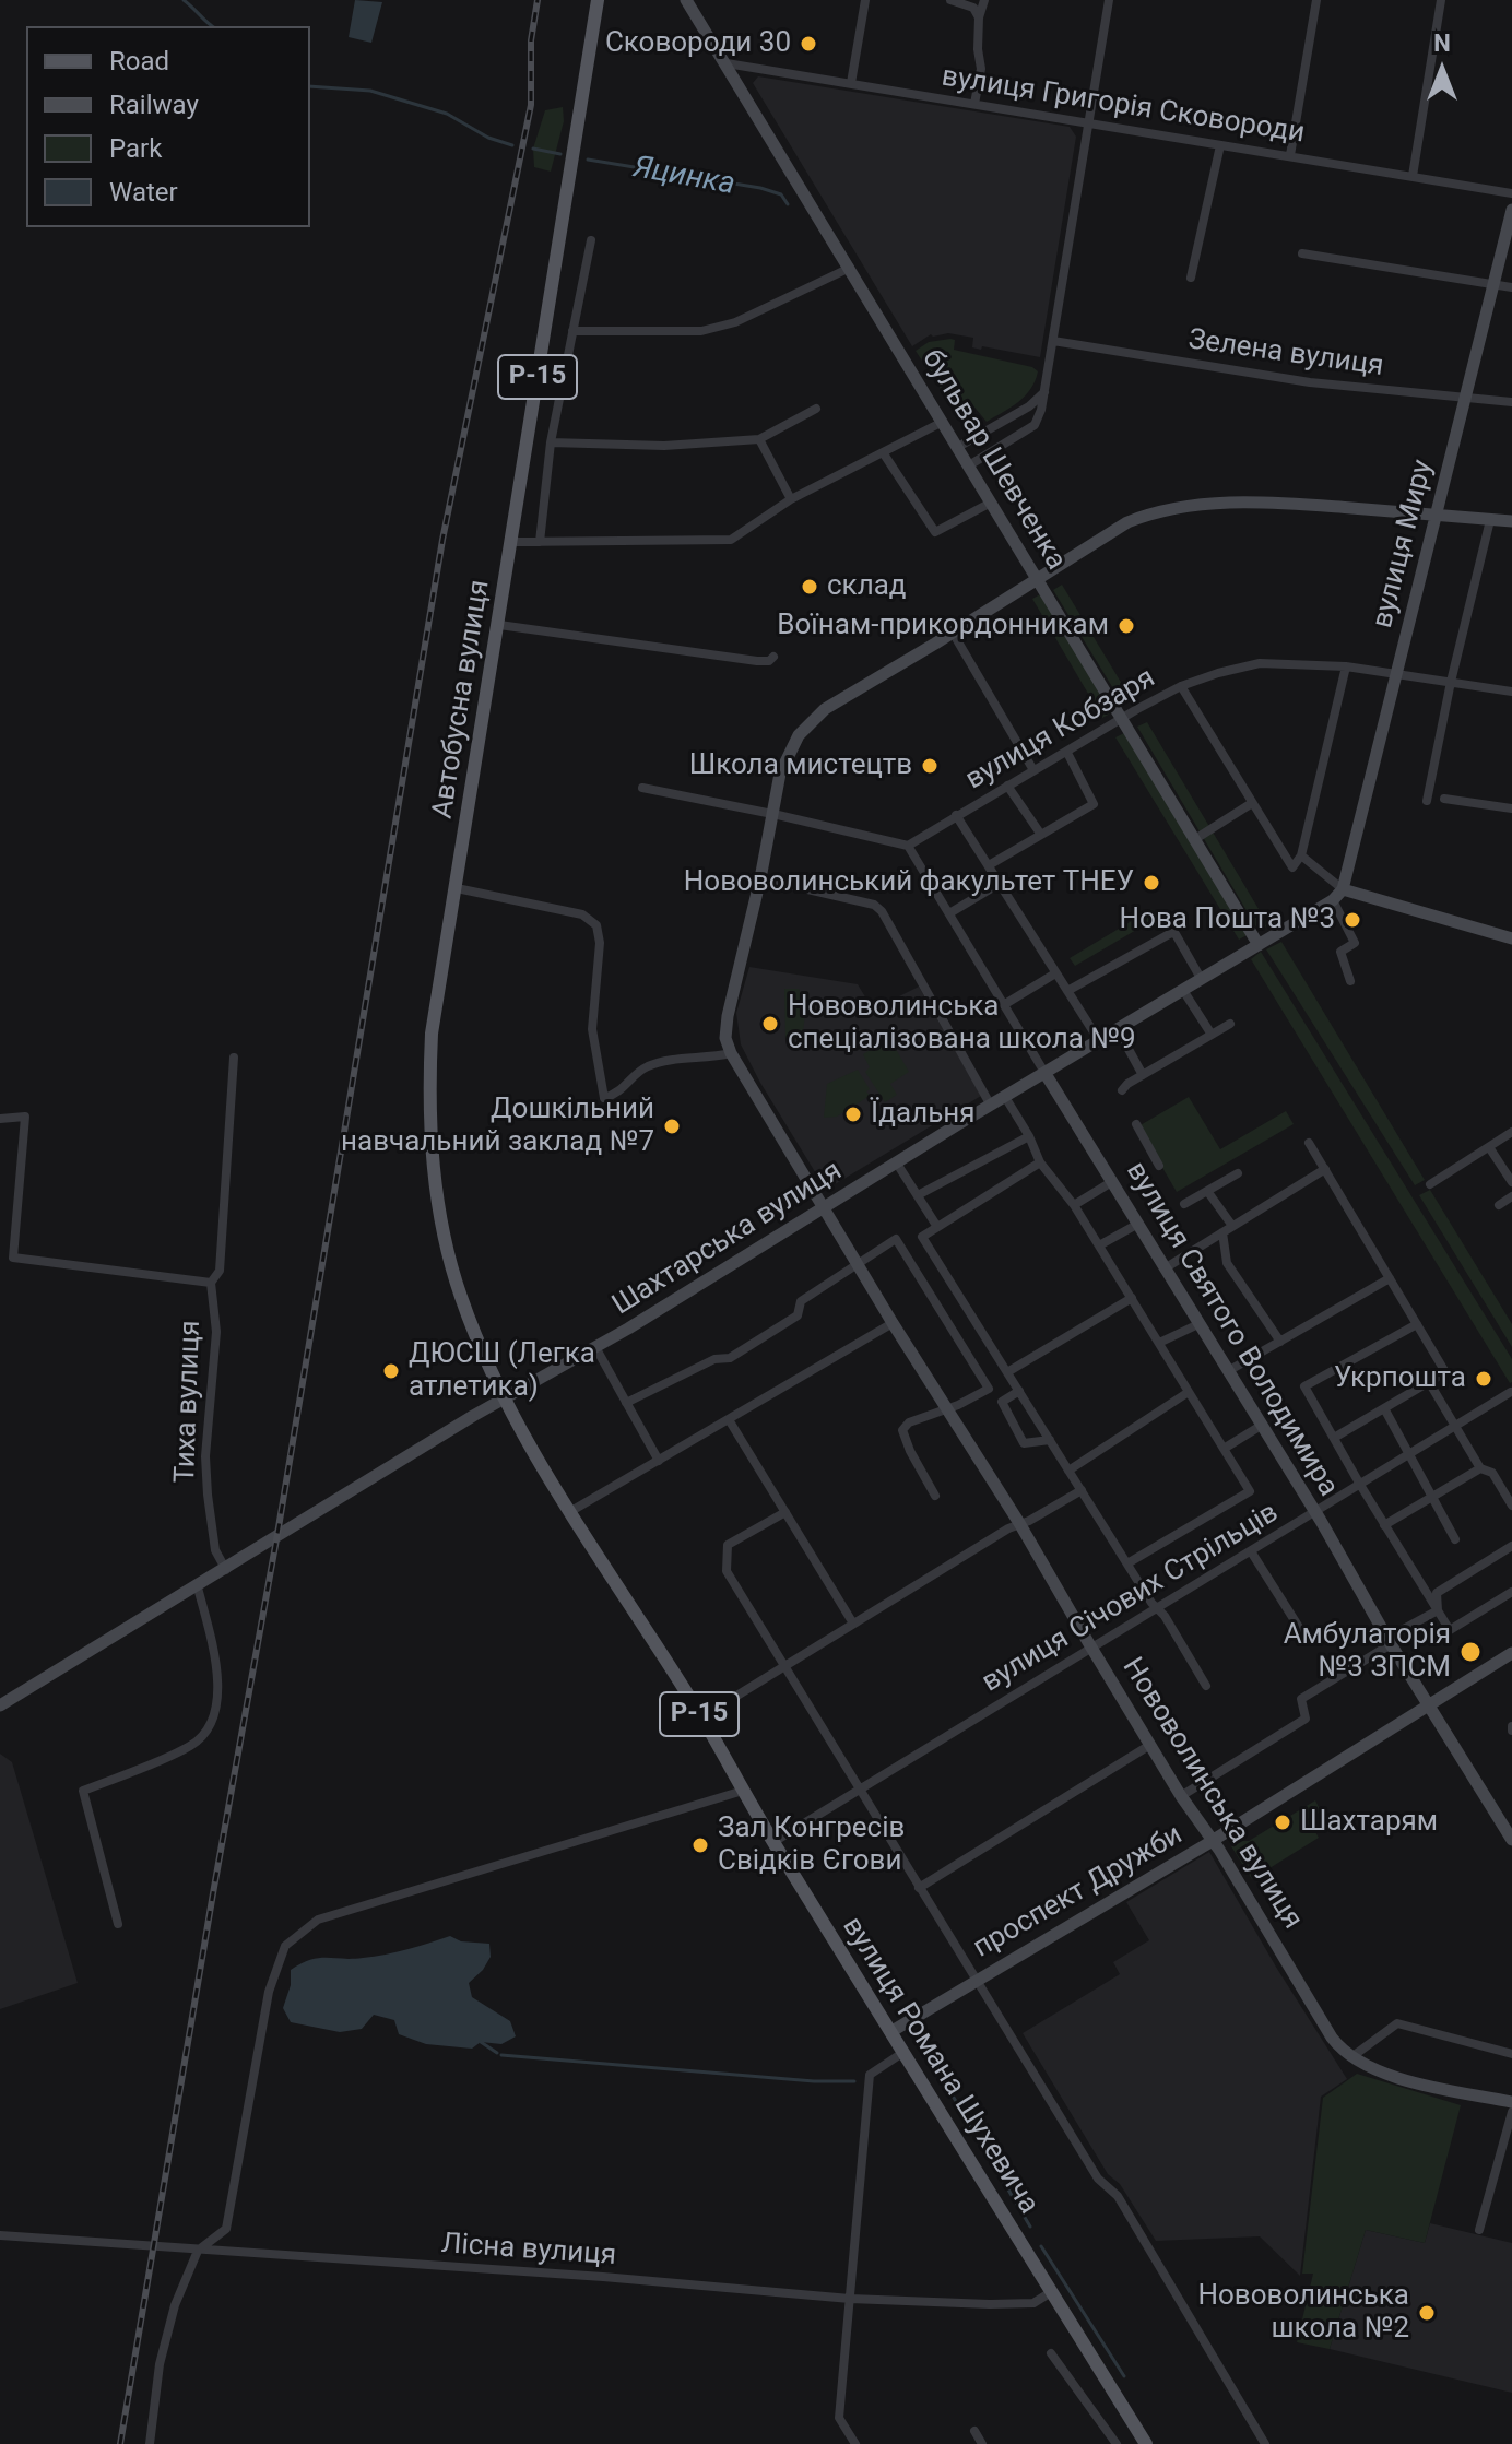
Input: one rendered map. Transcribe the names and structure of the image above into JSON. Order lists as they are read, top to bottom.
{
  "streets": {
    "main road": ["Р-15", "Автобусна вулиця", "вулиця Романа Шухевича"],
    "street": [
      "вулиця Григорія Сковороди",
      "Зелена вулиця",
      "бульвар Шевченка",
      "вулиця Миру",
      "вулиця Кобзаря",
      "Шахтарська вулиця",
      "вулиця Святого Володимира",
      "Тиха вулиця",
      "вулиця Січових Стрільців",
      "Нововолинська вулиця",
      "проспект Дружби",
      "Лісна вулиця"
    ]
  },
  "crossings": [
    ["вулиця Григорія Сковороди", "бульвар Шевченка"],
    ["Зелена вулиця", "вулиця Миру"],
    ["бульвар Шевченка", "вулиця Кобзаря"],
    ["бульвар Шевченка", "Шахтарська вулиця"],
    ["бульвар Шевченка", "Нововолинська вулиця"],
    ["вулиця Миру", "вулиця Кобзаря"],
    ["вулиця Миру", "Шахтарська вулиця"],
    ["вулиця Миру", "Нововолинська вулиця"],
    ["Автобусна вулиця", "Шахтарська вулиця"],
    ["Автобусна вулиця", "вулиця Романа Шухевича"],
    ["вулиця Кобзаря", "вулиця Святого Володимира"],
    ["Шахтарська вулиця", "вулиця Святого Володимира"],
    ["Шахтарська вулиця", "Тиха вулиця"],
    ["Шахтарська вулиця", "Нововолинська вулиця"],
    ["Шахтарська вулиця", "вулиця Романа Шухевича"],
    ["вулиця Святого Володимира", "вулиця Січових Стрільців"],
    ["вулиця Святого Володимира", "проспект Дружби"],
    ["вулиця Січових Стрільців", "Нововолинська вулиця"],
    ["вулиця Січових Стрільців", "вулиця Романа Шухевича"],
    ["Нововолинська вулиця", "проспект Дружби"],
    ["проспект Дружби", "вулиця Романа Шухевича"],
    ["вулиця Романа Шухевича", "Лісна вулиця"]
  ],
  "water": ["Яцинка"],
  "places": [
    "Сковороди 30",
    "склад",
    "Воїнам-прикордонникам",
    "Школа мистецтв",
    "Нововолинський факультет ТНЕУ",
    "Нова Пошта №3",
    "Нововолинська спеціалізована школа №9",
    "Їдальня",
    "Дошкільний навчальний заклад №7",
    "ДЮСШ (Легка атлетика)",
    "Укрпошта",
    "Амбулаторія №3 ЗПСМ",
    "Шахтарям",
    "Зал Конгресів Свідків Єгови",
    "Нововолинська школа №2"
  ],
  "legend": [
    "Road",
    "Railway",
    "Park",
    "Water"
  ],
  "north": "top"
}
